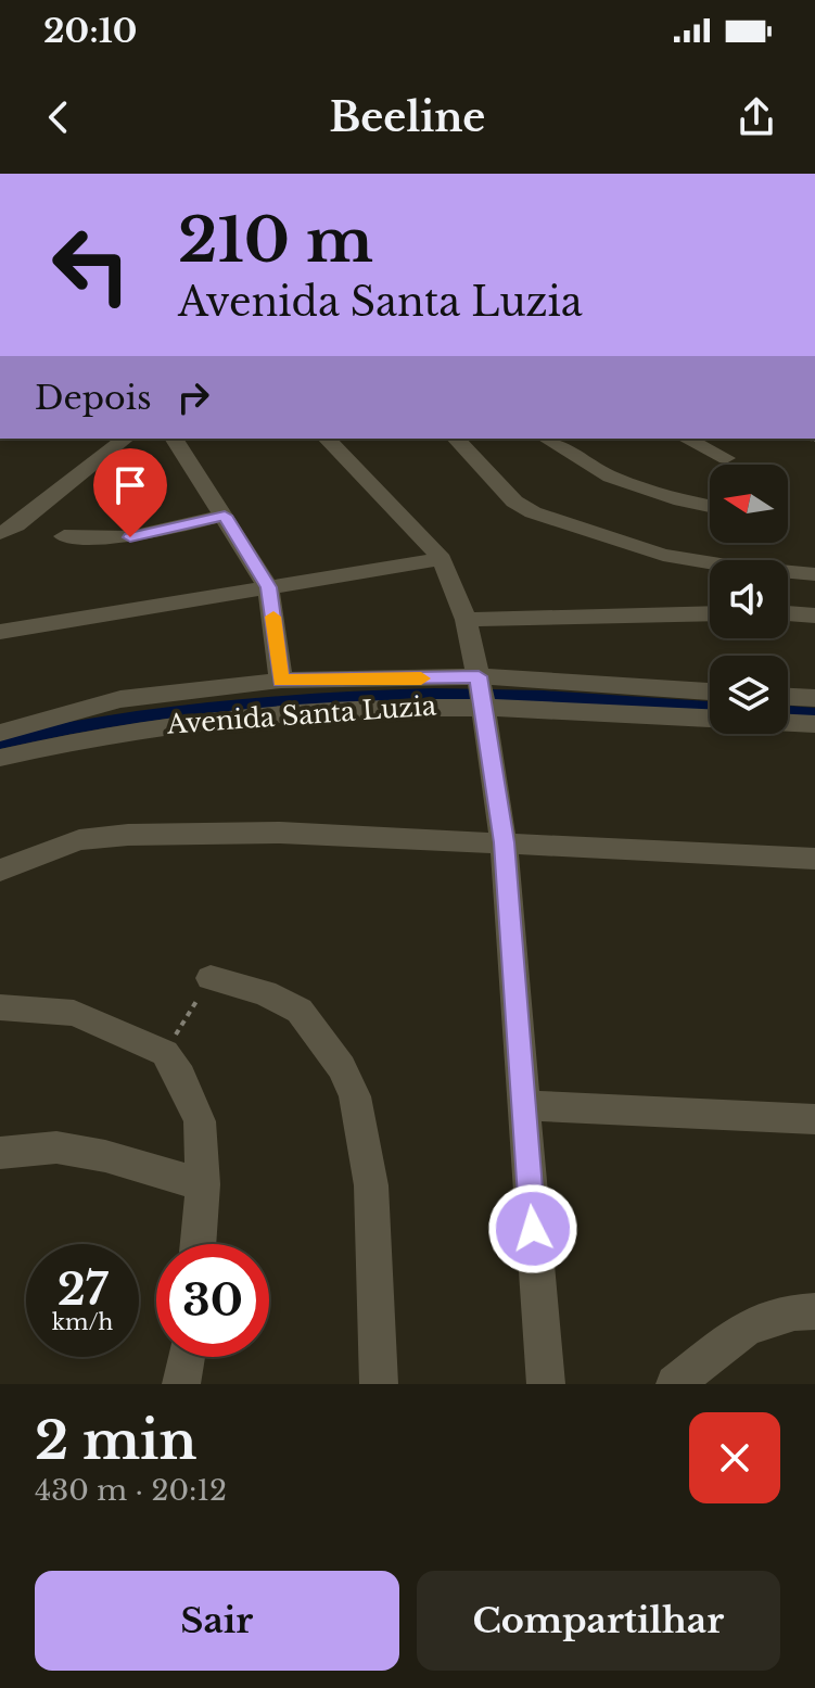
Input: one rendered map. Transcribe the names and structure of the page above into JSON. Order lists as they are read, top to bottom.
{
  "streets": {
    "street": ["Avenida Santa Luzia"]
  },
  "north": "left",
  "page": {
    "status": "20:10",
    "header": "Beeline",
    "turn": ["210 m", "Avenida Santa Luzia"],
    "then": "Depois",
    "speed": "27 km/h",
    "limit": "30",
    "heading": ["2 min", "430 m · 20:12"],
    "buttons": ["Sair", "Compartilhar"]
  }
}
